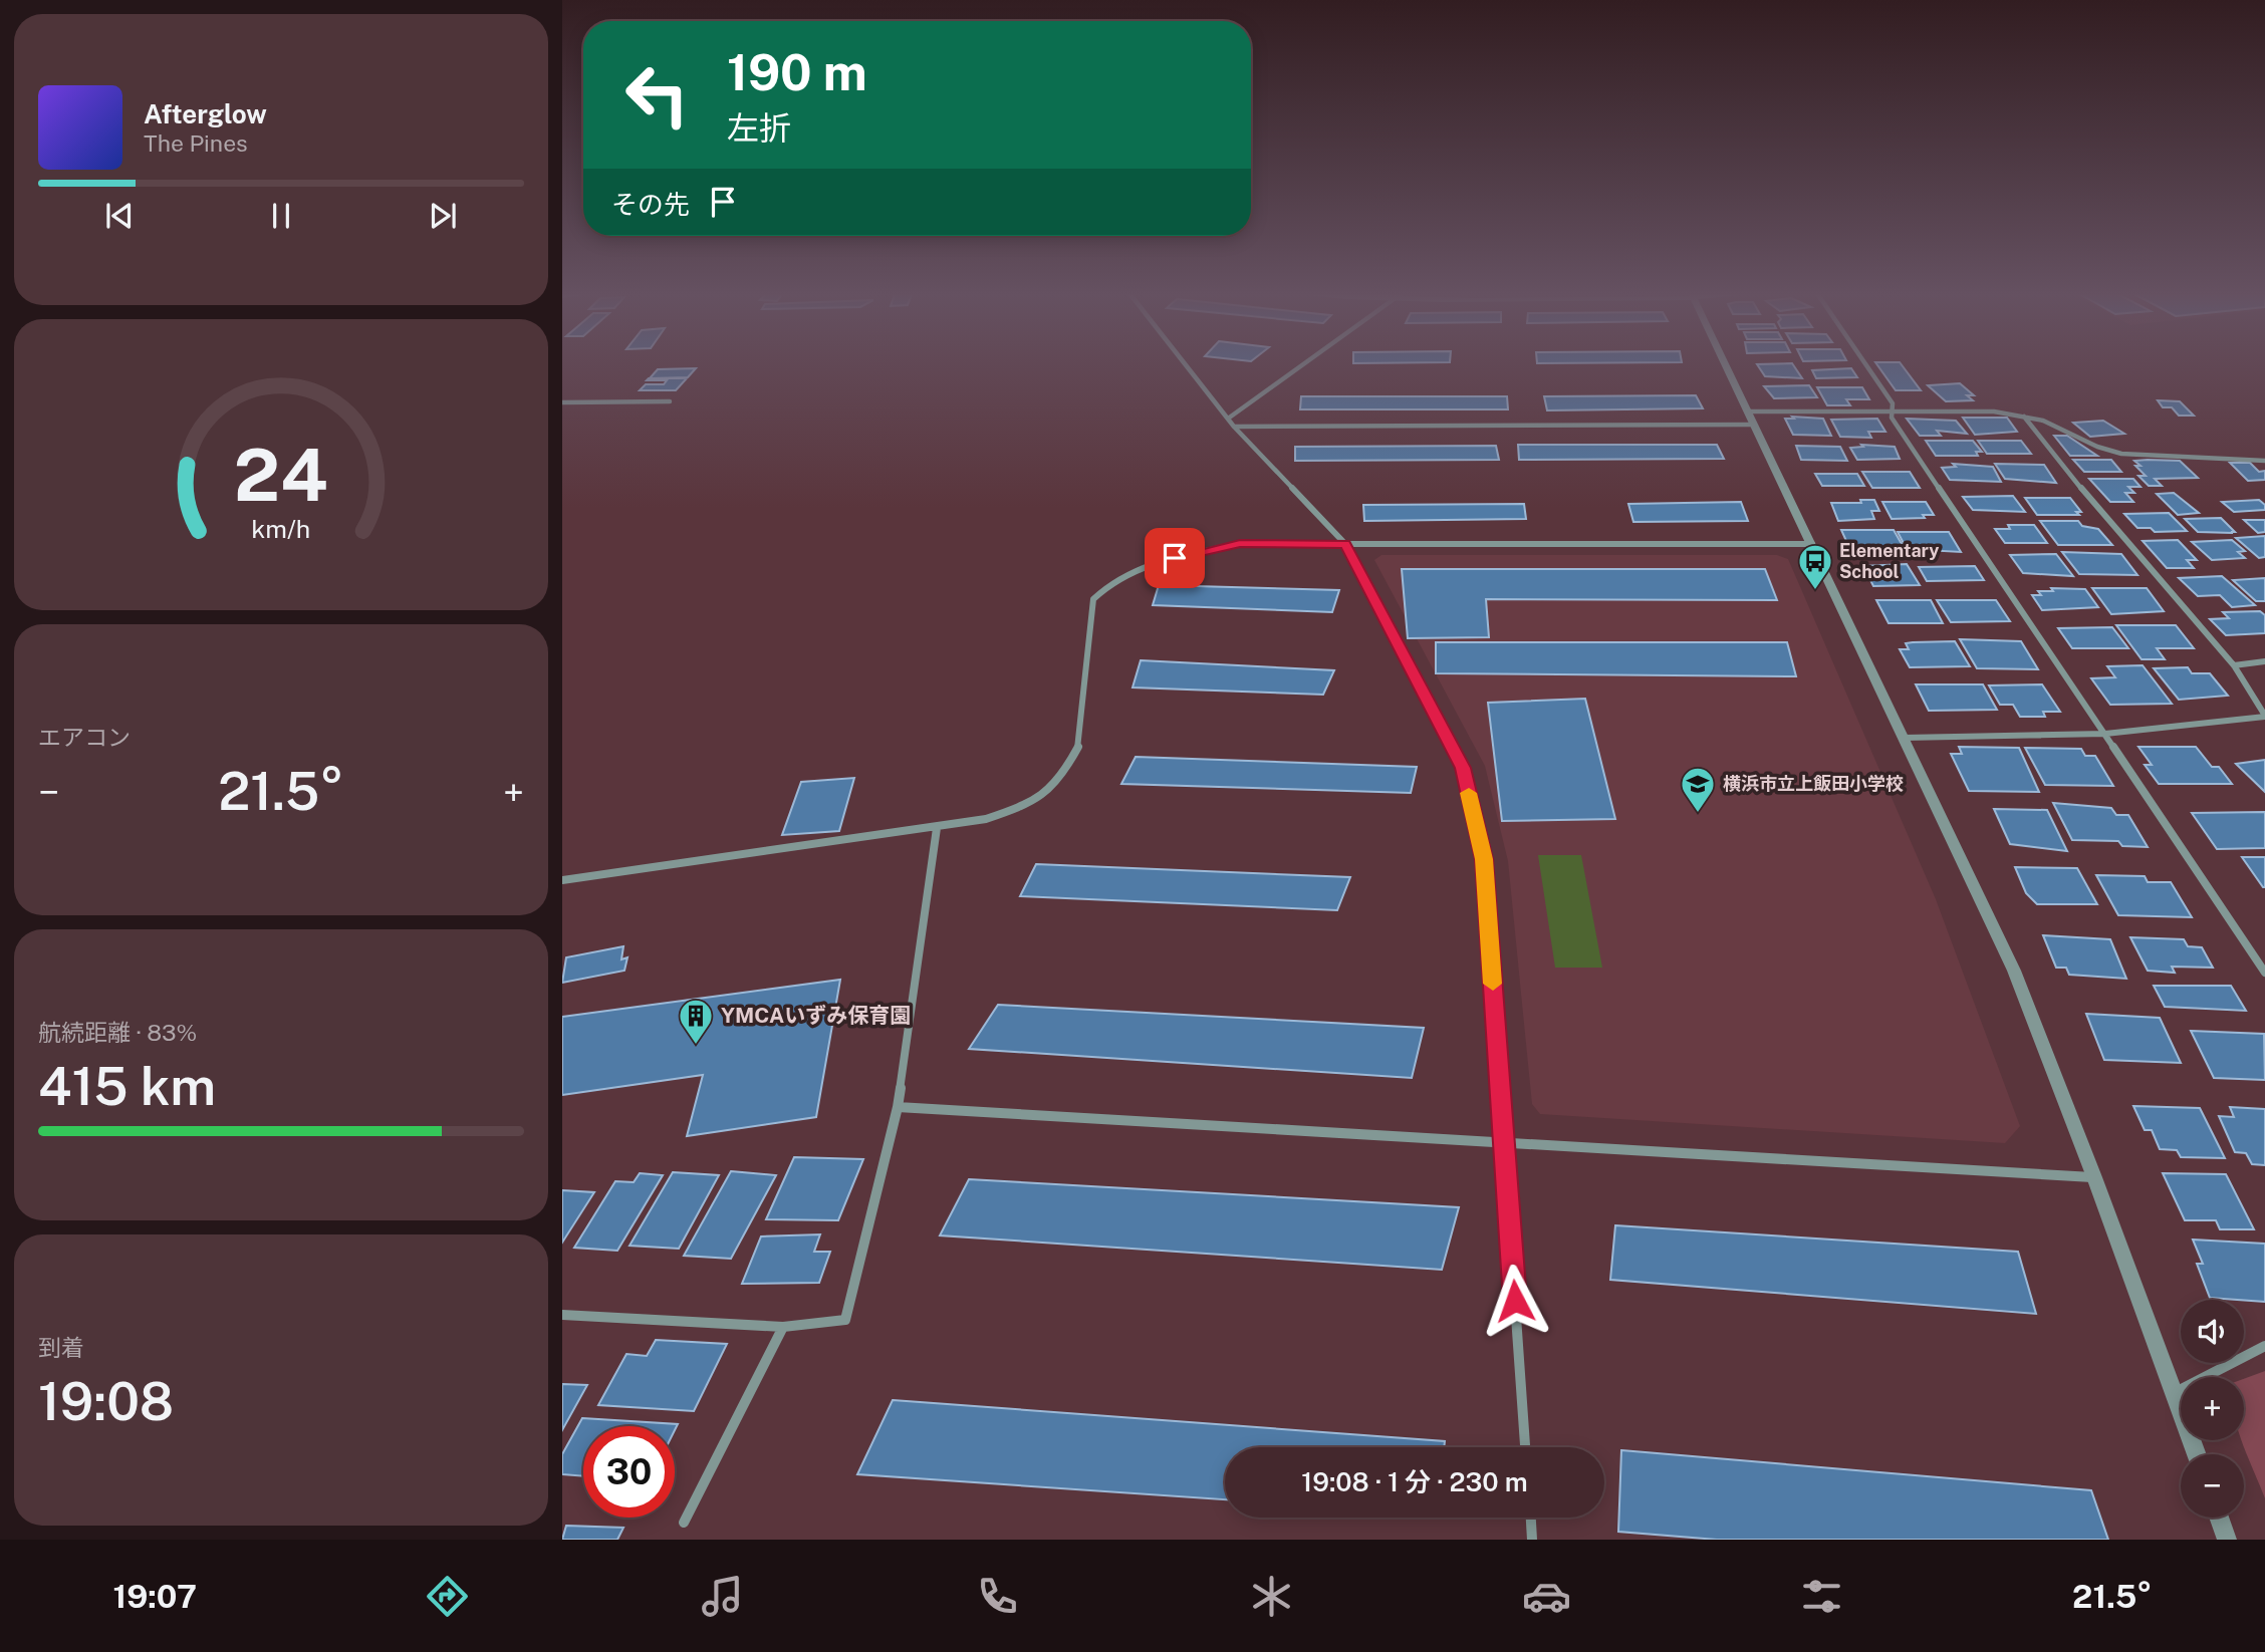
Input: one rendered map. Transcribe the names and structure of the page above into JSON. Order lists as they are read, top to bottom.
{
  "places": {
    "bus stop": ["Elementary School"],
    "school or university": ["横浜市立上飯田小学校"],
    "building": ["YMCAいずみ保育園"]
  },
  "page": {
    "turn": ["190 m", "左折"],
    "song": ["Afterglow", "The Pines"],
    "then": "その先",
    "tile": [
      "エアコン",
      ["航続距離 · 83%", "415 km"],
      ["到着", "19:08"]
    ],
    "heat": ["−", "21.5°", "+"],
    "map_buttons": ["+", "−"],
    "limit": "30",
    "trip": "19:08 · 1 分 · 230 m",
    "tabs": ["19:07", "21.5°"],
    "gauge": ["24", "km/h"]
  }
}
